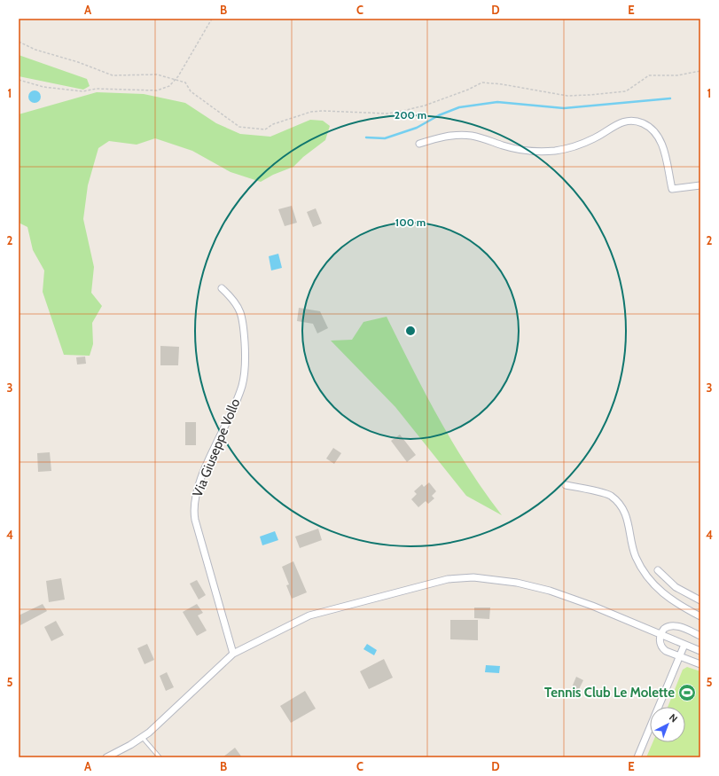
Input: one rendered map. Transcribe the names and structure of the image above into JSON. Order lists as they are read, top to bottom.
{
  "streets": {
    "street": ["Via Giuseppe Vollo"]
  },
  "places": {
    "sports": ["Tennis Club Le Molette"]
  },
  "north": "top right",
  "grid": {
    "columns": [
      "A",
      "B",
      "C",
      "D",
      "E"
    ],
    "rows": [
      "1",
      "2",
      "3",
      "4",
      "5"
    ]
  },
  "rings": ["200 m", "100 m"]
}
